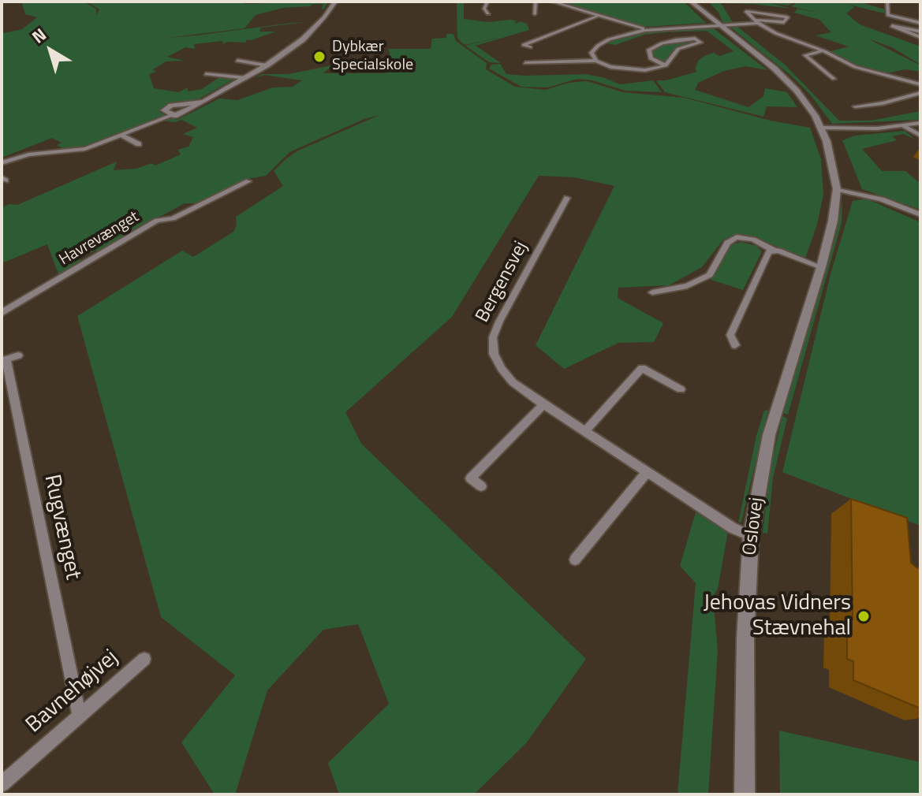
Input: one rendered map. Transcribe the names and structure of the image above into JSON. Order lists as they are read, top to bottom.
{
  "streets": {
    "street": [
      "Havrevænget",
      "Bergensvej",
      "Oslovej",
      "Rugvænget",
      "Bavnehøjvej"
    ]
  },
  "crossings": [
    ["Bergensvej", "Oslovej"],
    ["Rugvænget", "Bavnehøjvej"]
  ],
  "places": ["Dybkær Specialskole", "Jehovas Vidners Stævnehal"],
  "north": "top left"
}
